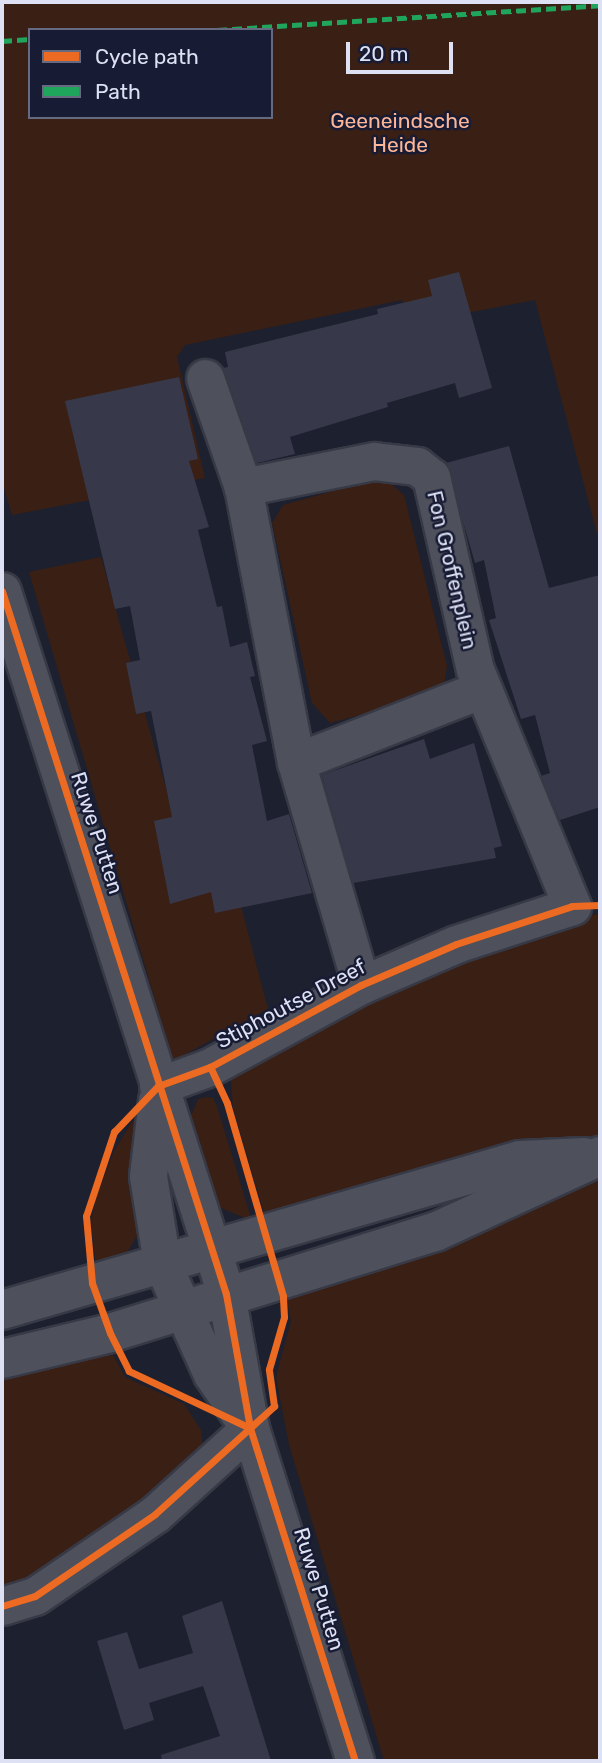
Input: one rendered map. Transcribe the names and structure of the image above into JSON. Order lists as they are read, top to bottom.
{
  "streets": {
    "street": ["Fon Groffenplein", "Ruwe Putten", "Stiphoutse Dreef"]
  },
  "crossings": [
    ["Fon Groffenplein", "Stiphoutse Dreef"],
    ["Ruwe Putten", "Stiphoutse Dreef"]
  ],
  "parks": ["Geeneindsche Heide"],
  "legend": ["Cycle path", "Path"],
  "scale_bar": "20 m"
}
